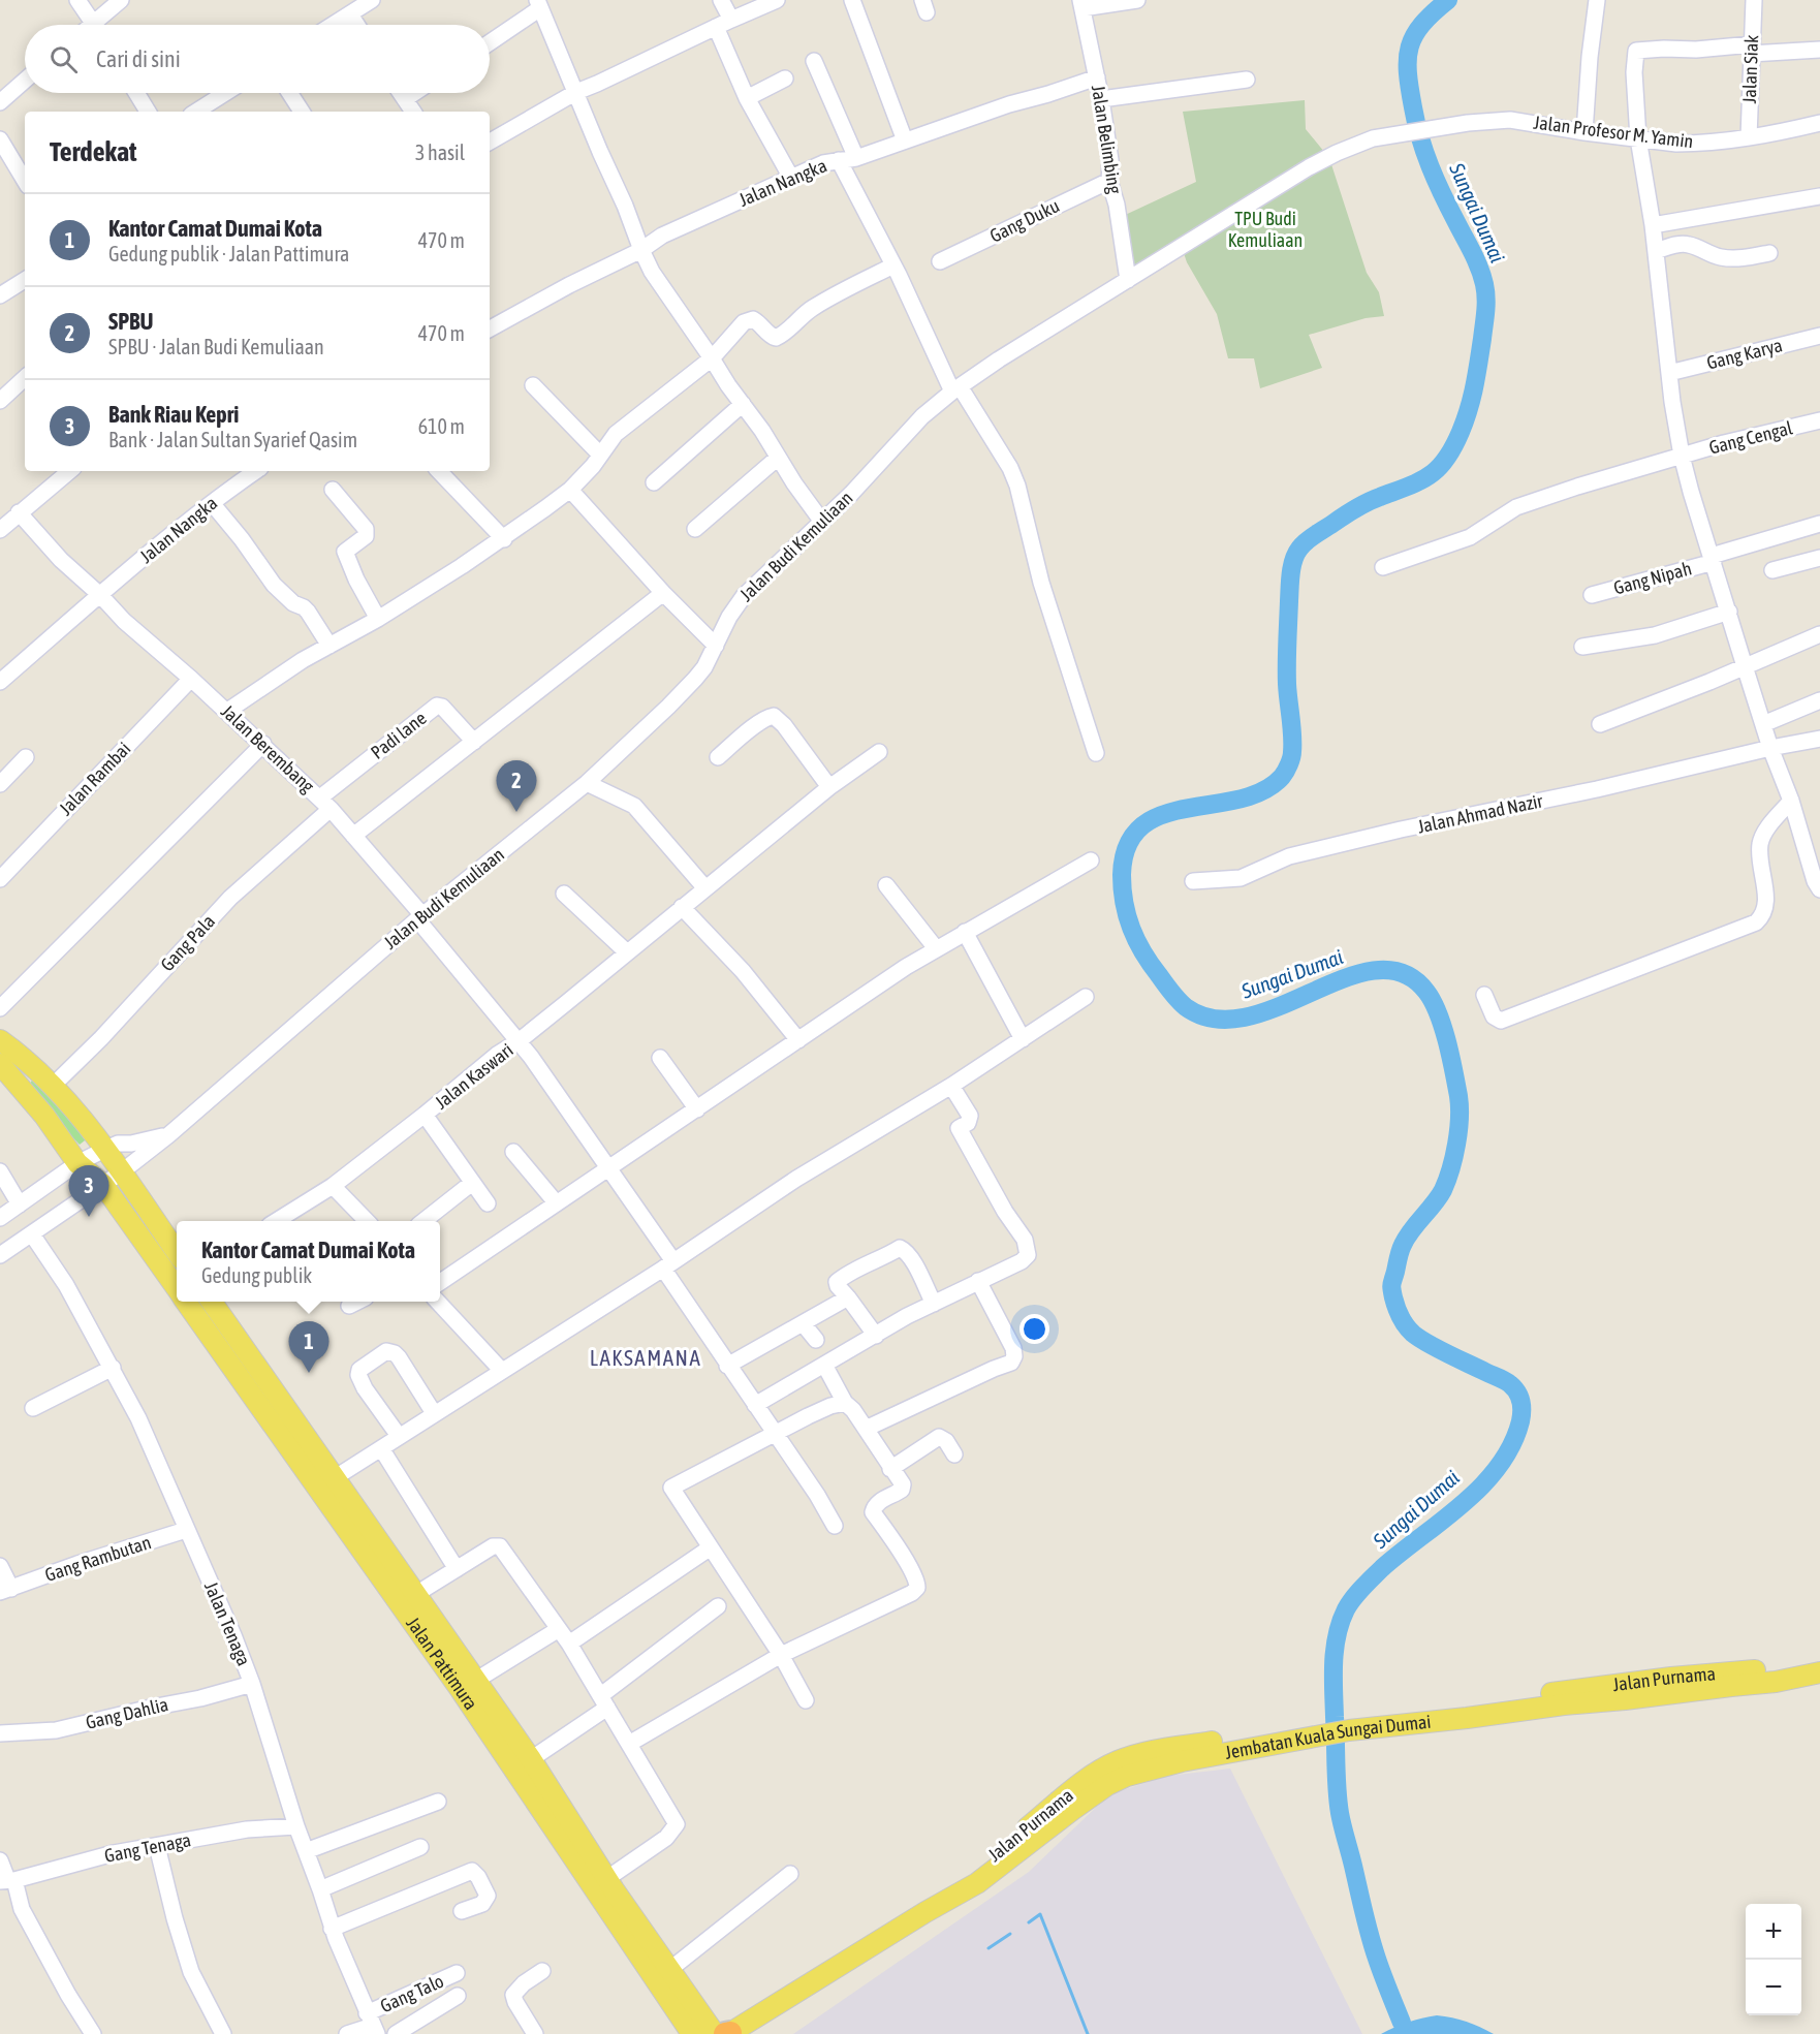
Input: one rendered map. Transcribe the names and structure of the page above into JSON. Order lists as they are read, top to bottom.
{
  "streets": {
    "main road": ["Jalan Pattimura", "Jalan Purnama", "Jembatan Kuala Sungai Dumai"],
    "street": [
      "Jalan Siak",
      "Jalan Profesor M. Yamin",
      "Jalan Belimbing",
      "Jalan Nangka",
      "Gang Duku",
      "Gang Karya",
      "Gang Cengal",
      "Jalan Budi Kemuliaan",
      "Gang Nipah",
      "Padi lane",
      "Jalan Berembang",
      "Jalan Rambai",
      "Jalan Ahmad Nazir",
      "Gang Pala",
      "Jalan Kaswari",
      "Gang Rambutan",
      "Jalan Tenaga",
      "Gang Dahlia",
      "Gang Tenaga",
      "Gang Talo"
    ]
  },
  "crossings": [
    ["Jalan Siak", "Jalan Profesor M. Yamin"],
    ["Jalan Profesor M. Yamin", "Jalan Budi Kemuliaan"],
    ["Jalan Belimbing", "Jalan Nangka"],
    ["Jalan Belimbing", "Gang Duku"],
    ["Jalan Belimbing", "Jalan Budi Kemuliaan"],
    ["Jalan Nangka", "Jalan Berembang"],
    ["Jalan Budi Kemuliaan", "Jalan Berembang"],
    ["Jalan Budi Kemuliaan", "Jalan Tenaga"],
    ["Jalan Budi Kemuliaan", "Jalan Pattimura"],
    ["Padi lane", "Jalan Berembang"],
    ["Padi lane", "Gang Pala"],
    ["Jalan Berembang", "Jalan Rambai"],
    ["Jalan Berembang", "Gang Pala"],
    ["Jalan Berembang", "Jalan Kaswari"],
    ["Gang Rambutan", "Jalan Tenaga"],
    ["Jalan Tenaga", "Gang Dahlia"],
    ["Jalan Tenaga", "Gang Tenaga"],
    ["Jalan Tenaga", "Gang Talo"],
    ["Jalan Purnama", "Jembatan Kuala Sungai Dumai"]
  ],
  "districts": ["LAKSAMANA"],
  "water": ["Sungai Dumai"],
  "parks": ["TPU Budi Kemuliaan"],
  "page": {
    "search": "Cari di sini",
    "heading": ["Terdekat", "3 hasil"],
    "list": [
      {
        "mark": "1",
        "name": "Kantor Camat Dumai Kota",
        "note": "Gedung publik · Jalan Pattimura",
        "value": "470 m"
      },
      {
        "mark": "2",
        "name": "SPBU",
        "note": "SPBU · Jalan Budi Kemuliaan",
        "value": "470 m"
      },
      {
        "mark": "3",
        "name": "Bank Riau Kepri",
        "note": "Bank · Jalan Sultan Syarief Qasim",
        "value": "610 m"
      }
    ],
    "pins": ["2", "3", "1"],
    "popup": ["Kantor Camat Dumai Kota", "Gedung publik"],
    "map_buttons": ["+", "−"]
  }
}
